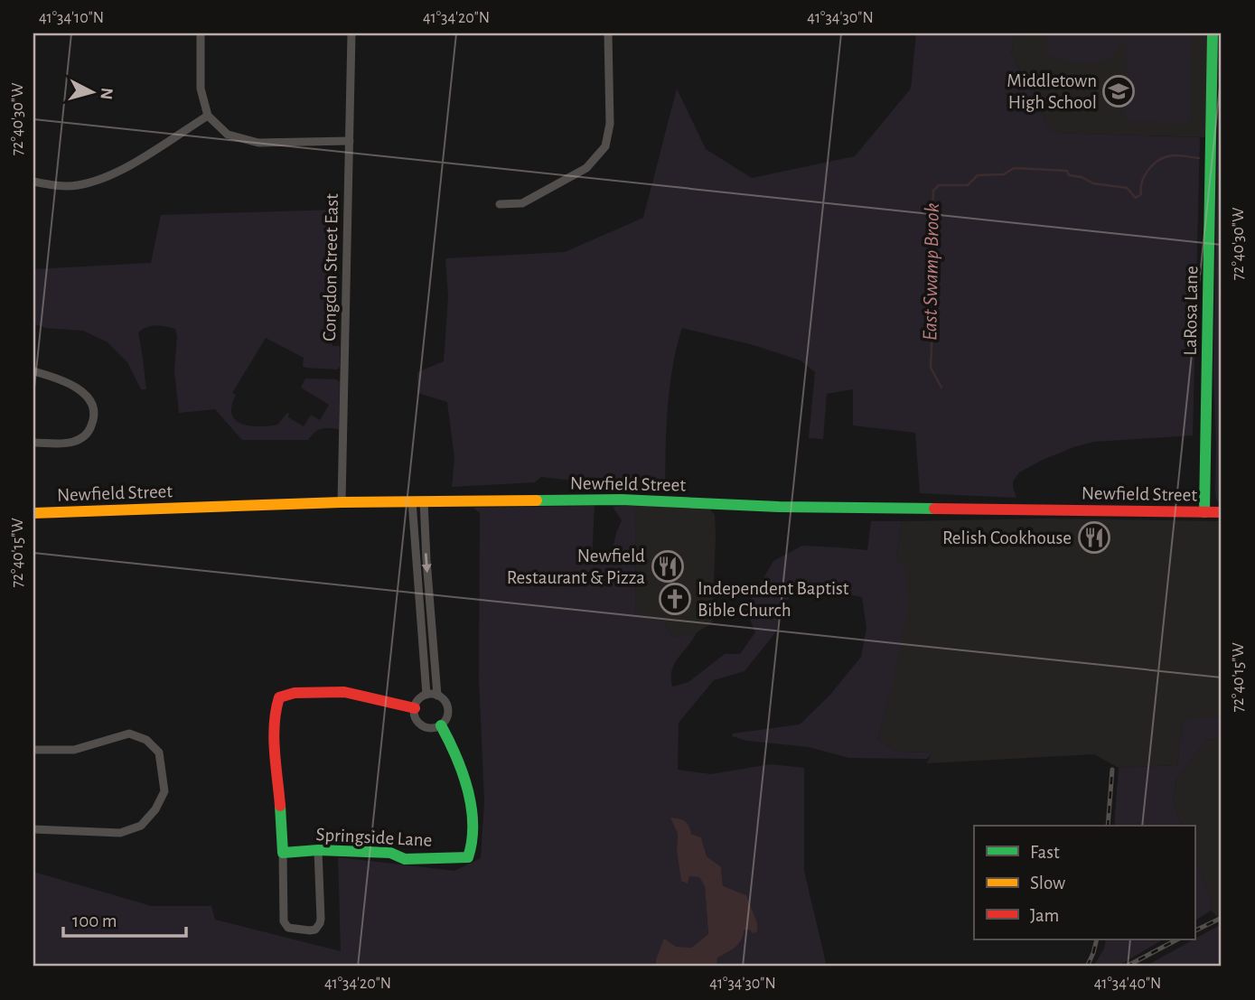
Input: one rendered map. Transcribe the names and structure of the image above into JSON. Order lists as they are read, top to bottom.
{
  "streets": {
    "main road": ["LaRosa Lane", "Newfield Street", "Springside Lane"],
    "street": ["Congdon Street East"]
  },
  "crossings": [
    ["Congdon Street East", "Newfield Street"],
    ["LaRosa Lane", "Newfield Street"],
    ["Newfield Street", "Springside Lane"]
  ],
  "water": ["East Swamp Brook"],
  "places": {
    "school or university": ["Middletown High School"],
    "restaurant": ["Relish Cookhouse", "Newfield Restaurant & Pizza"],
    "church": ["Independent Baptist Bible Church"]
  },
  "legend": ["Fast", "Slow", "Jam"],
  "scale_bar": "100 m",
  "north": "right",
  "coordinates": [
    "41°34'10\"N",
    "41°34'20\"N",
    "41°34'30\"N",
    "72°40'30\"W",
    "72°40'15\"W",
    "41°34'40\"N"
  ]
}
